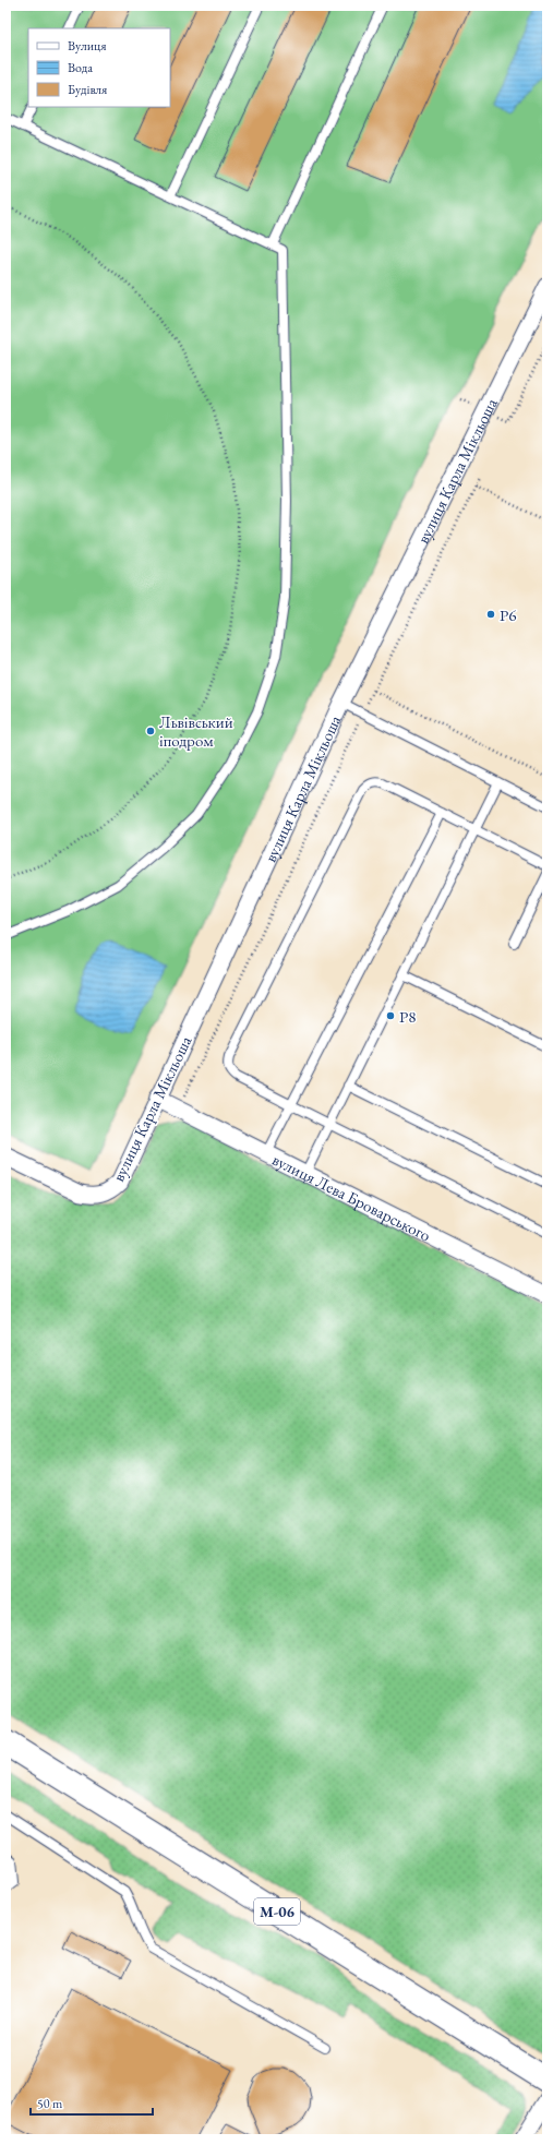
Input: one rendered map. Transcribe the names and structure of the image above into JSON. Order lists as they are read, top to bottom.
{
  "streets": {
    "highway": ["М-06"],
    "street": ["вулиця Карла Мікльоша", "вулиця Лева Броварського"]
  },
  "crossings": [
    ["вулиця Карла Мікльоша", "вулиця Лева Броварського"]
  ],
  "places": ["P6", "Львівський іподром", "P8"],
  "legend": ["Вулиця", "Вода", "Будівля"],
  "scale_bar": "50 m"
}
